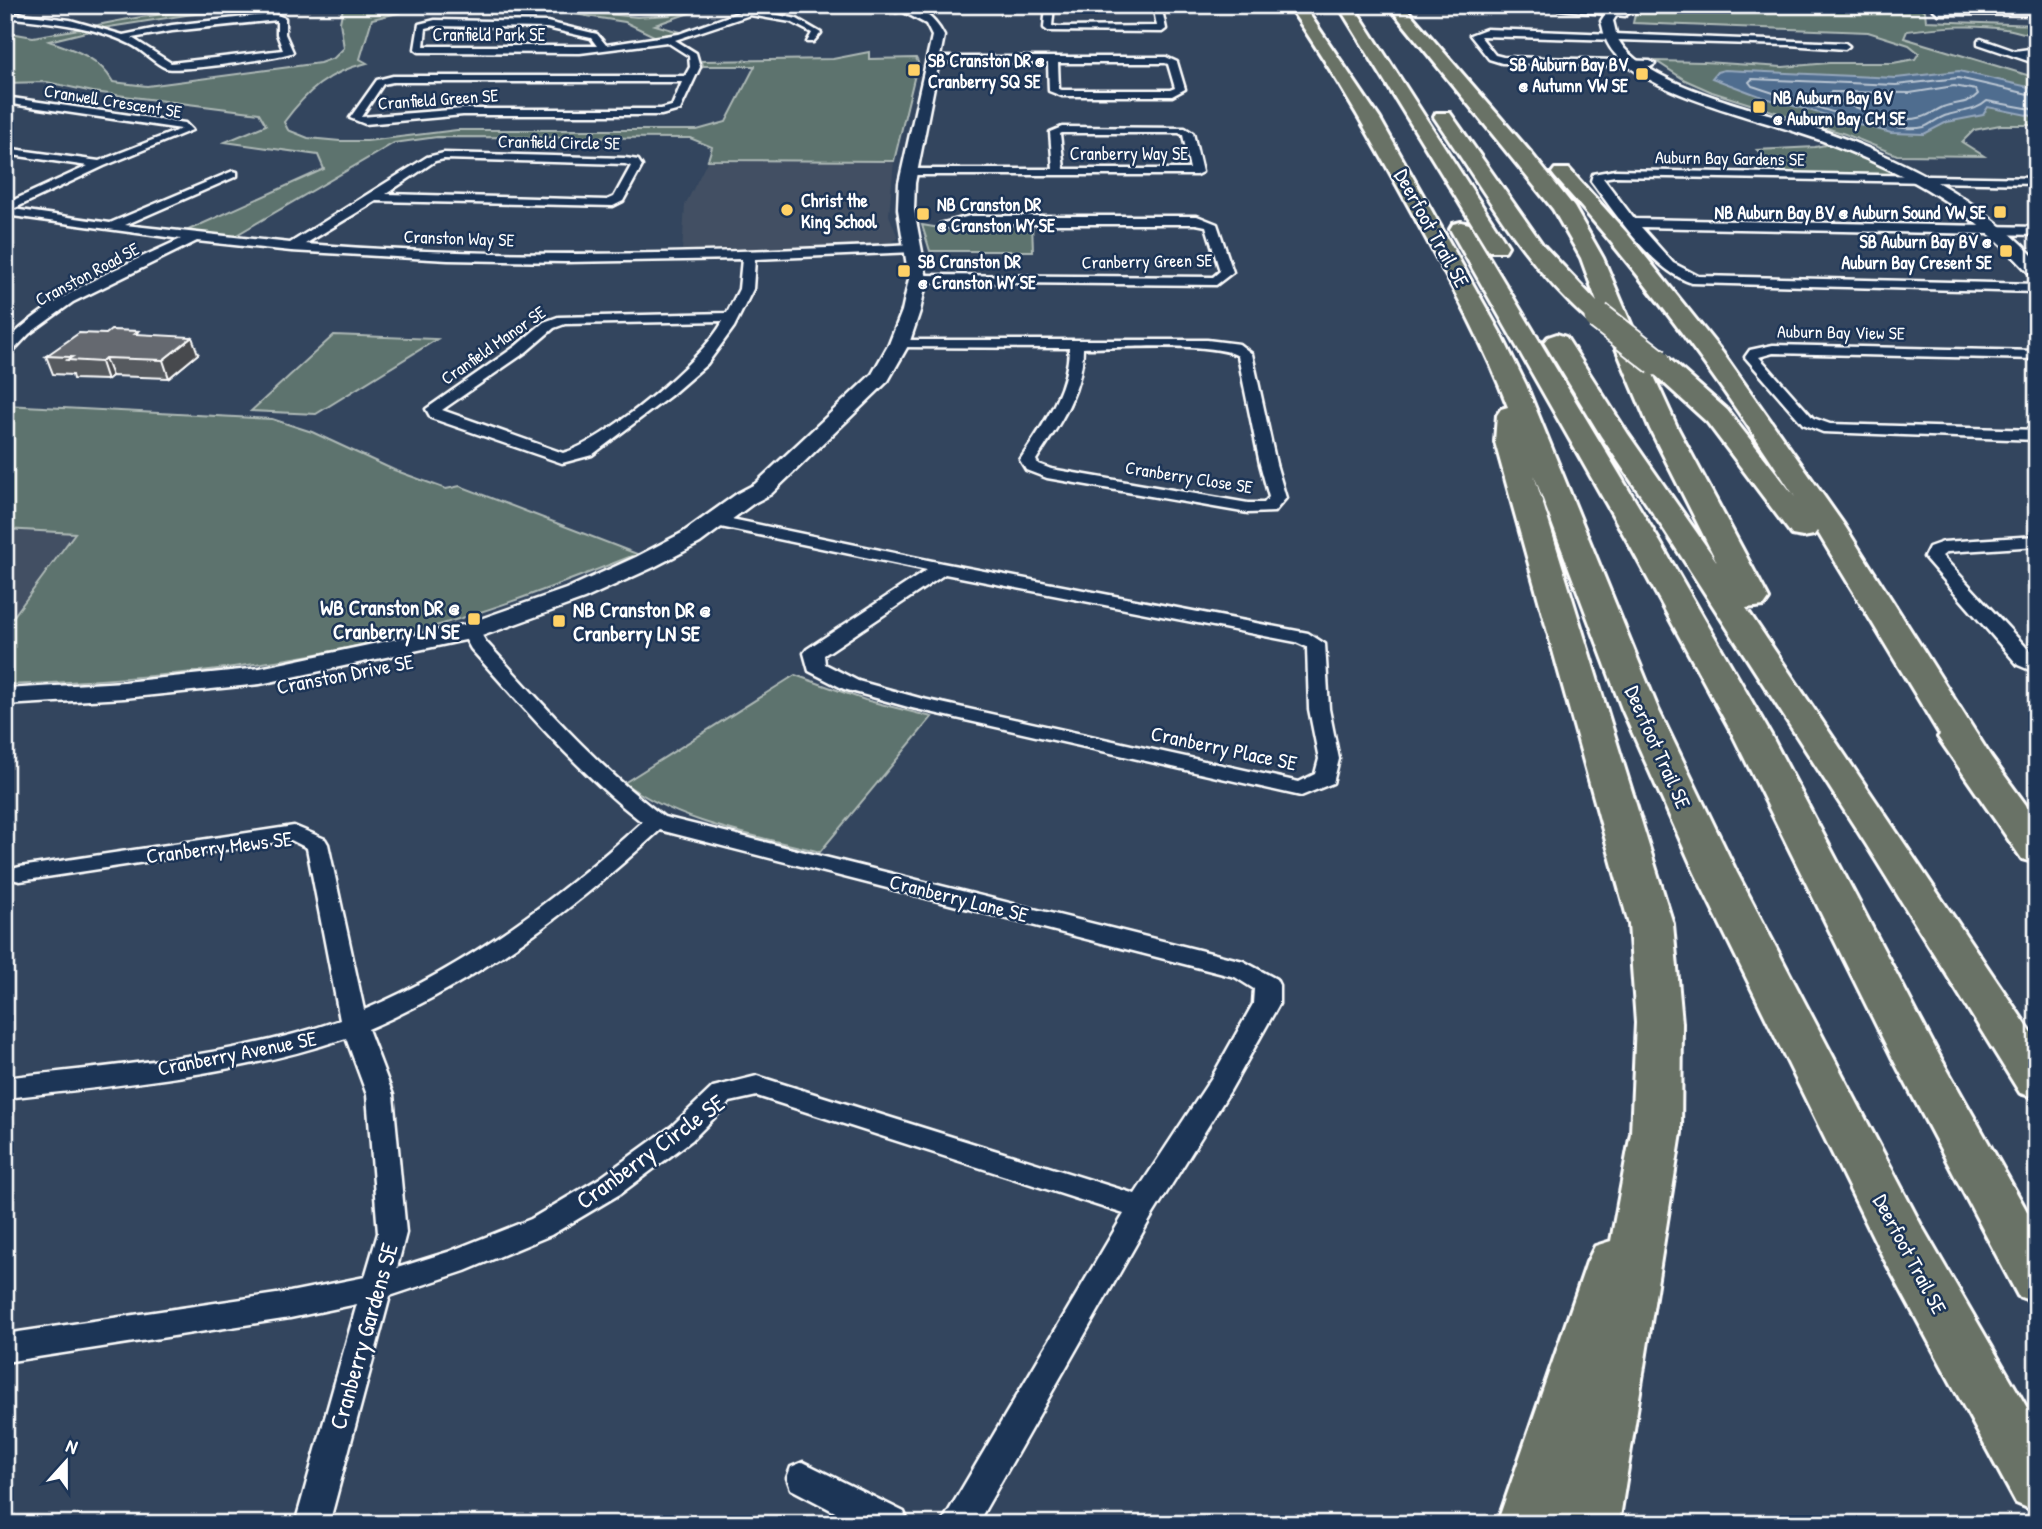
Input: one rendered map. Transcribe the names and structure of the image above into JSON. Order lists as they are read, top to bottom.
{
  "streets": {
    "highway": ["Deerfoot Trail SE"],
    "street": [
      "Cranfield Park SE",
      "Cranfield Green SE",
      "Cranwell Crescent SE",
      "Cranfield Circle SE",
      "Cranberry Way SE",
      "Auburn Bay Gardens SE",
      "Cranston Way SE",
      "Cranberry Green SE",
      "Cranston Road SE",
      "Auburn Bay View SE",
      "Cranfield Manor SE",
      "Cranberry Close SE",
      "Cranston Drive SE",
      "Cranberry Place SE",
      "Cranberry Mews SE",
      "Cranberry Lane SE",
      "Cranberry Avenue SE",
      "Cranberry Circle SE",
      "Cranberry Gardens SE"
    ]
  },
  "crossings": [
    ["Cranwell Crescent SE", "Cranston Way SE"],
    ["Cranfield Circle SE", "Cranston Way SE"],
    ["Cranberry Way SE", "Cranston Drive SE"],
    ["Cranston Way SE", "Cranston Road SE"],
    ["Cranston Way SE", "Cranfield Manor SE"],
    ["Cranston Way SE", "Cranston Drive SE"],
    ["Cranberry Green SE", "Cranston Drive SE"],
    ["Cranberry Close SE", "Cranston Drive SE"],
    ["Cranston Drive SE", "Cranberry Place SE"],
    ["Cranston Drive SE", "Cranberry Lane SE"],
    ["Cranberry Mews SE", "Cranberry Avenue SE"],
    ["Cranberry Mews SE", "Cranberry Gardens SE"],
    ["Cranberry Lane SE", "Cranberry Avenue SE"],
    ["Cranberry Lane SE", "Cranberry Circle SE"],
    ["Cranberry Avenue SE", "Cranberry Gardens SE"],
    ["Cranberry Circle SE", "Cranberry Gardens SE"]
  ],
  "places": {
    "transit": [
      "SB Cranston DR @ Cranberry SQ SE",
      "SB Auburn Bay BV @ Autumn VW SE",
      "NB Auburn Bay BV @ Auburn Bay CM SE",
      "NB Auburn Bay BV @ Auburn Sound VW SE",
      "NB Cranston DR @ Cranston WY SE",
      "SB Auburn Bay BV @ Auburn Bay Cresent SE",
      "SB Cranston DR @ Cranston WY SE",
      "WB Cranston DR @ Cranberry LN SE",
      "NB Cranston DR @ Cranberry LN SE"
    ],
    "other": ["Christ the King School"]
  },
  "north": "top"
}
